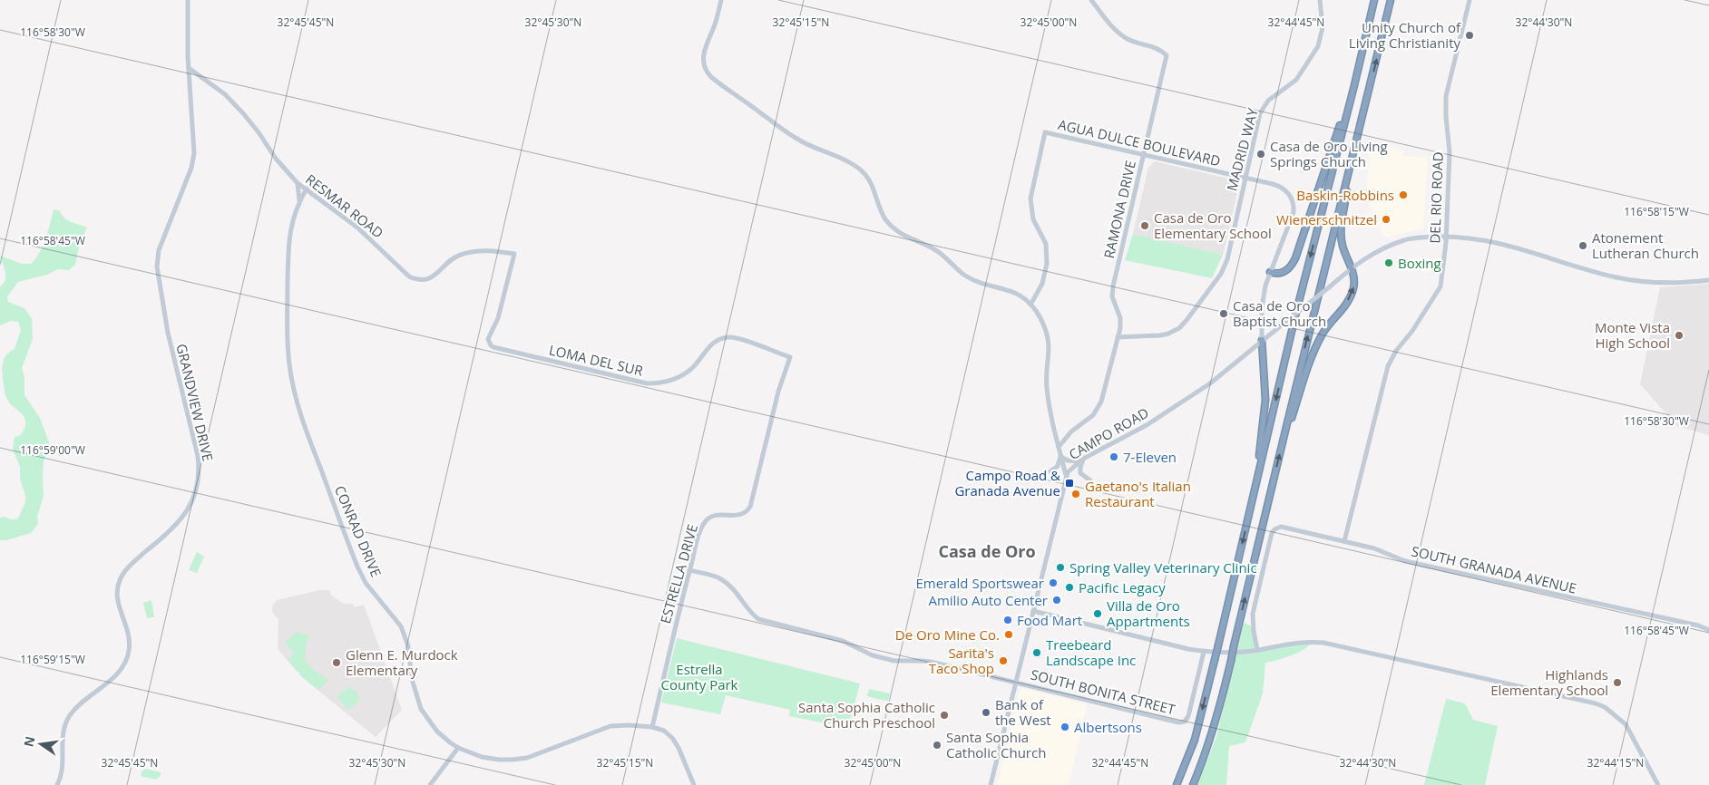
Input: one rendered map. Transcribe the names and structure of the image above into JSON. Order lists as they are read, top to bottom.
{
  "streets": {
    "street": [
      "AGUA DULCE BOULEVARD",
      "MADRID WAY",
      "DEL RIO ROAD",
      "RESMAR ROAD",
      "RAMONA DRIVE",
      "LOMA DEL SUR",
      "GRANDVIEW DRIVE",
      "CAMPO ROAD",
      "CONRAD DRIVE",
      "SOUTH GRANADA AVENUE",
      "ESTRELLA DRIVE",
      "SOUTH BONITA STREET"
    ]
  },
  "crossings": [
    ["AGUA DULCE BOULEVARD", "MADRID WAY"],
    ["AGUA DULCE BOULEVARD", "RAMONA DRIVE"],
    ["AGUA DULCE BOULEVARD", "CAMPO ROAD"],
    ["MADRID WAY", "RAMONA DRIVE"],
    ["DEL RIO ROAD", "CAMPO ROAD"],
    ["DEL RIO ROAD", "SOUTH GRANADA AVENUE"],
    ["RESMAR ROAD", "LOMA DEL SUR"],
    ["RESMAR ROAD", "GRANDVIEW DRIVE"],
    ["RESMAR ROAD", "CONRAD DRIVE"],
    ["LOMA DEL SUR", "ESTRELLA DRIVE"],
    ["CAMPO ROAD", "SOUTH BONITA STREET"],
    ["CONRAD DRIVE", "ESTRELLA DRIVE"],
    ["ESTRELLA DRIVE", "SOUTH BONITA STREET"]
  ],
  "districts": ["Casa de Oro"],
  "parks": ["Estrella County Park"],
  "places": {
    "other": [
      "Unity Church of Living Christianity",
      "Casa de Oro Living Springs Church",
      "Baskin-Robbins",
      "Wienerschnitzel",
      "Casa de Oro Elementary School",
      "Atonement Lutheran Church",
      "Boxing",
      "Casa de Oro Baptist Church",
      "Monte Vista High School",
      "7-Eleven",
      "Gaetano's Italian Restaurant",
      "Spring Valley Veterinary Clinic",
      "Emerald Sportswear",
      "Pacific Legacy",
      "Amilio Auto Center",
      "Villa de Oro Appartments",
      "Food Mart",
      "De Oro Mine Co.",
      "Treebeard Landscape Inc",
      "Sarita's Taco Shop",
      "Glenn E. Murdock Elementary",
      "Highlands Elementary School",
      "Bank of the West",
      "Santa Sophia Catholic Church Preschool",
      "Albertsons",
      "Santa Sophia Catholic Church"
    ],
    "transit": ["Campo Road & Granada Avenue"]
  },
  "north": "left",
  "coordinates": [
    "32°45'45\"N",
    "32°45'30\"N",
    "32°45'15\"N",
    "32°45'00\"N",
    "32°44'45\"N",
    "32°44'30\"N",
    "116°58'30\"W",
    "116°58'15\"W",
    "116°58'45\"W",
    "116°59'00\"W",
    "116°59'15\"W",
    "32°44'15\"N"
  ]
}
